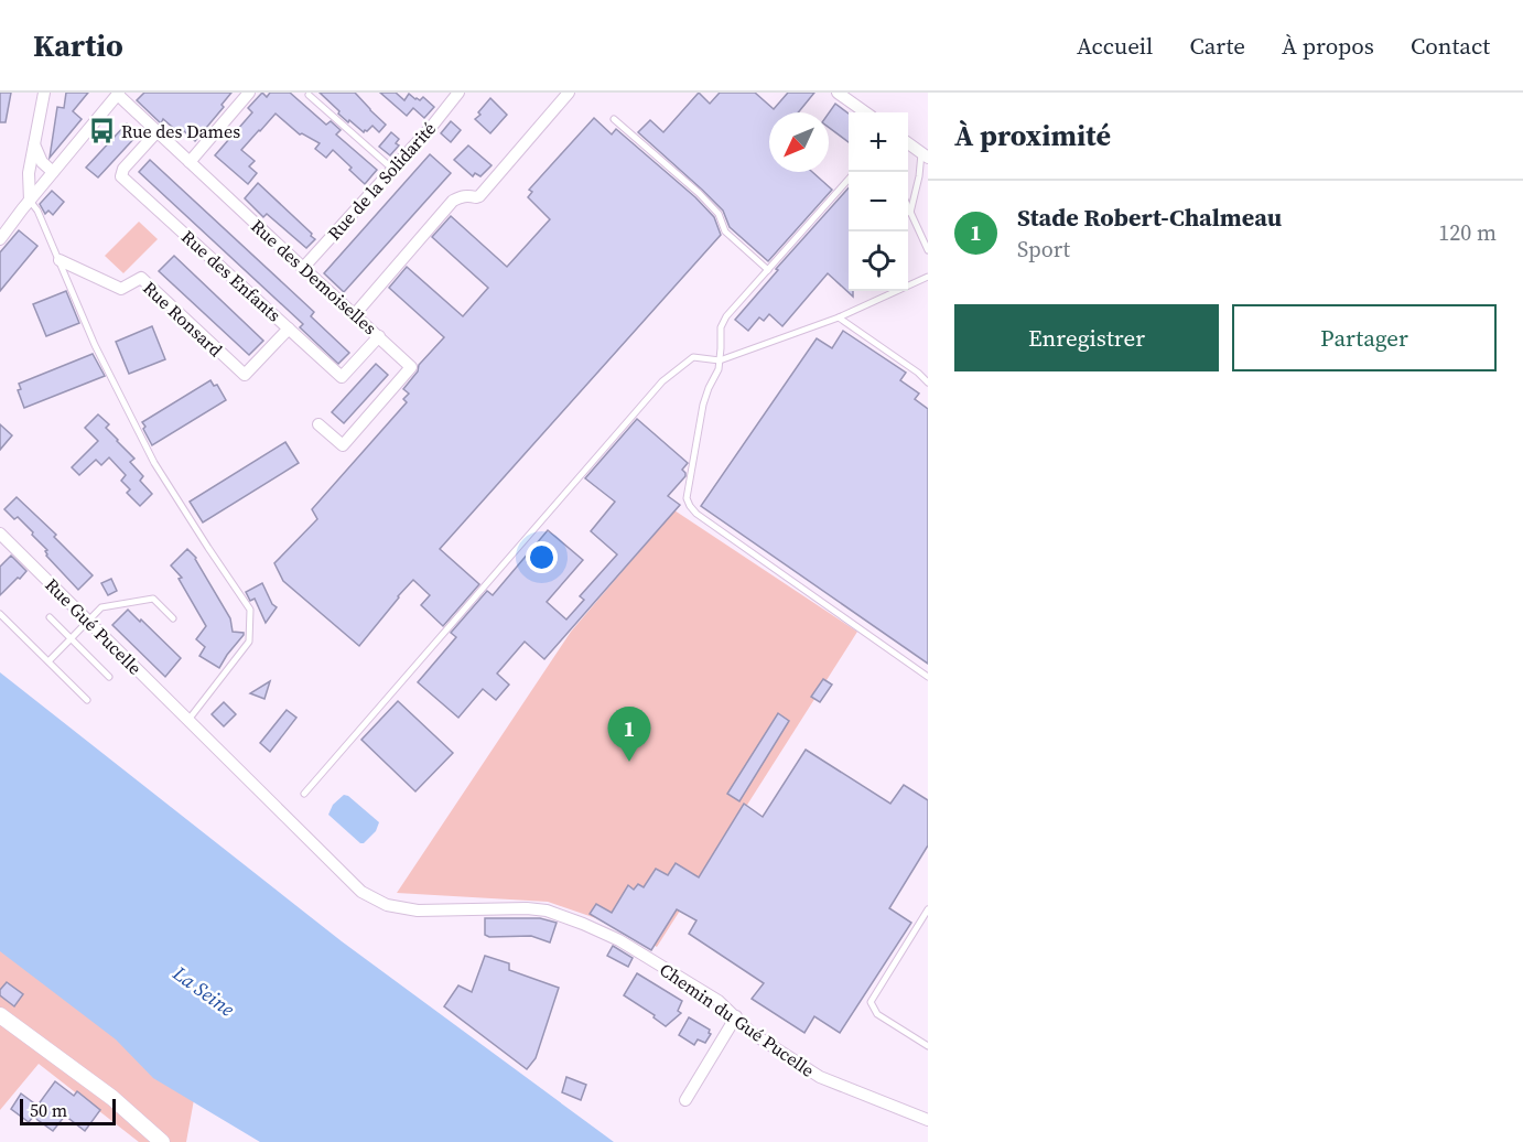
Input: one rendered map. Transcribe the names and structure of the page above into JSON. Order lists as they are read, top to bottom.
{
  "streets": {
    "street": [
      "Rue de la Solidarité",
      "Rue des Enfants",
      "Rue des Demoiselles",
      "Rue Ronsard",
      "Rue Gué Pucelle",
      "Chemin du Gué Pucelle"
    ]
  },
  "crossings": [
    ["Rue de la Solidarité", "Rue des Demoiselles"],
    ["Rue des Enfants", "Rue des Demoiselles"],
    ["Rue des Enfants", "Rue Ronsard"],
    ["Rue Gué Pucelle", "Chemin du Gué Pucelle"]
  ],
  "water": ["La Seine"],
  "places": {
    "bus stop": ["Rue des Dames"]
  },
  "scale_bar": "50 m",
  "north": "bottom left",
  "page": {
    "header": "Kartio",
    "nav": [
      "Accueil",
      "Carte",
      "À propos",
      "Contact"
    ],
    "heading": "À proximité",
    "map_buttons": ["+", "−"],
    "list": [
      {
        "mark": "1",
        "name": "Stade Robert-Chalmeau",
        "note": "Sport",
        "value": "120 m"
      }
    ],
    "buttons": ["Enregistrer", "Partager"],
    "pins": "1",
    "scale": "50 m"
  }
}
